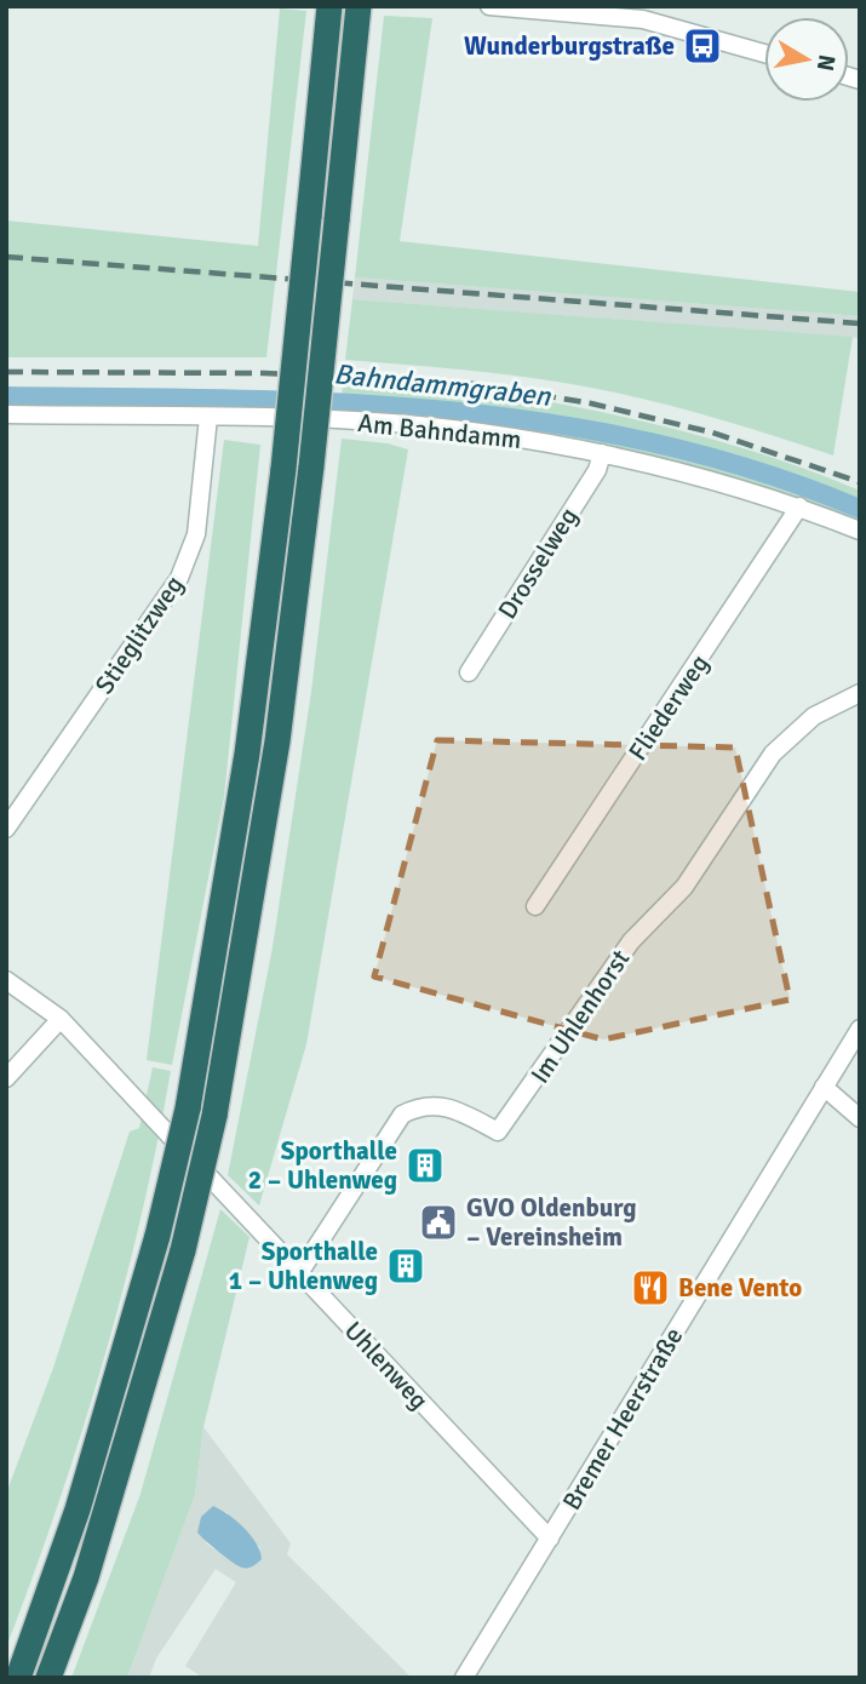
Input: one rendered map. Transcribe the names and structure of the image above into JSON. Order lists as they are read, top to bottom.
{
  "streets": {
    "street": [
      "Am Bahndamm",
      "Drosselweg",
      "Stieglitzweg",
      "Fliederweg",
      "Im Uhlenhorst",
      "Uhlenweg",
      "Bremer Heerstraße"
    ]
  },
  "crossings": [
    ["Am Bahndamm", "Drosselweg"],
    ["Am Bahndamm", "Stieglitzweg"],
    ["Am Bahndamm", "Fliederweg"],
    ["Im Uhlenhorst", "Uhlenweg"],
    ["Uhlenweg", "Bremer Heerstraße"]
  ],
  "water": ["Bahndammgraben"],
  "places": {
    "bus stop": ["Wunderburgstraße"],
    "building": ["Sporthalle 2 – Uhlenweg", "Sporthalle 1 – Uhlenweg"],
    "public building": ["GVO Oldenburg – Vereinsheim"],
    "restaurant": ["Bene Vento"]
  },
  "north": "right"
}
